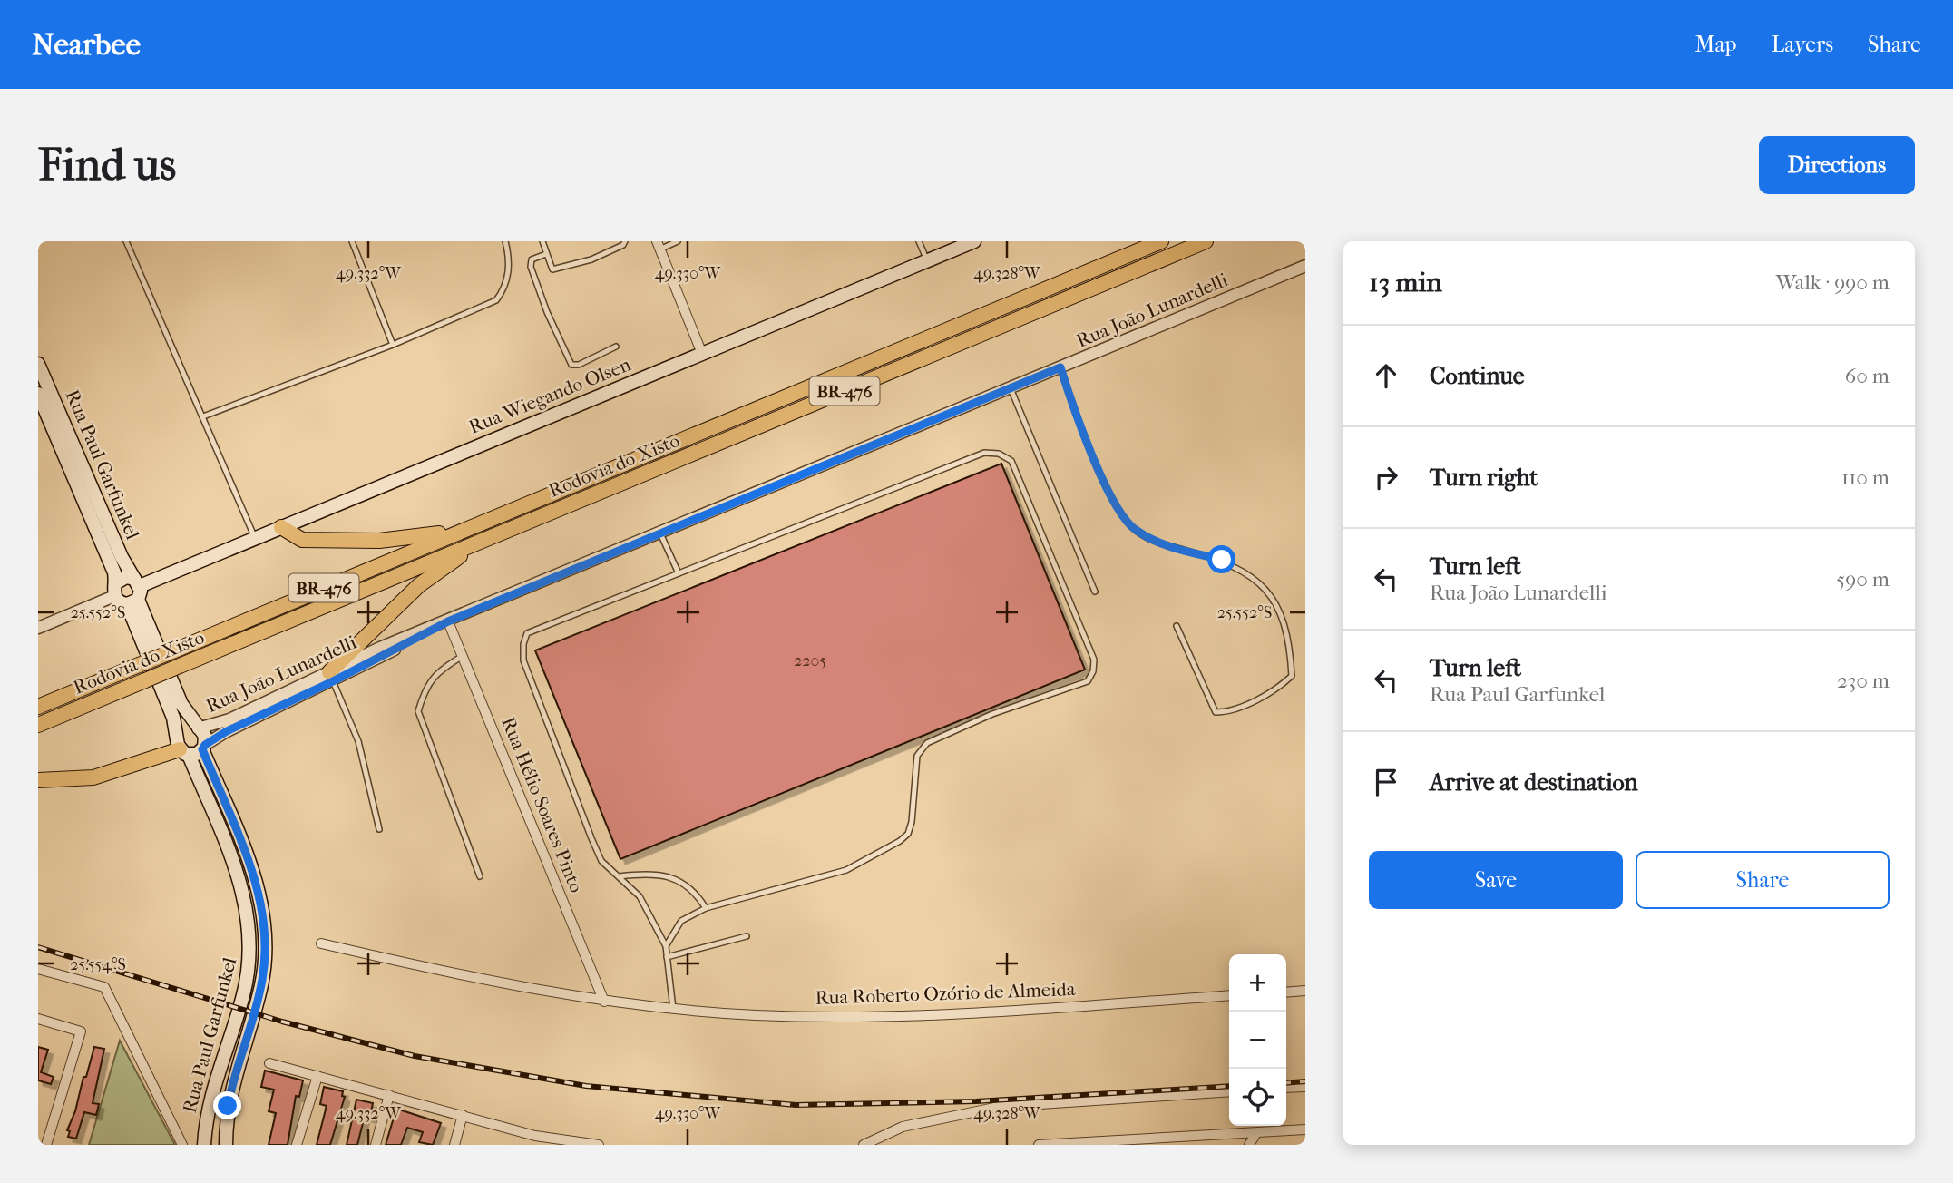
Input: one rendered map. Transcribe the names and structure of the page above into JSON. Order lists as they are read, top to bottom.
{
  "streets": {
    "highway": ["BR-476", "Rodovia do Xisto"],
    "main road": ["Rua Wiegando Olsen", "Rua Paul Garfunkel"],
    "street": ["Rua João Lunardelli", "Rua Hélio Soares Pinto", "Rua Roberto Ozório de Almeida"]
  },
  "crossings": [
    ["Rua João Lunardelli", "Rua Paul Garfunkel"],
    ["Rua João Lunardelli", "Rua Hélio Soares Pinto"],
    ["Rua Wiegando Olsen", "Rua Paul Garfunkel"],
    ["Rua Hélio Soares Pinto", "Rua Roberto Ozório de Almeida"]
  ],
  "house_numbers": ["2205"],
  "page": {
    "header": "Nearbee",
    "nav": ["Map", "Layers", "Share"],
    "buttons": [
      "Directions",
      ["Save", "Share"]
    ],
    "title": "Find us",
    "heading": ["13 min", "Walk · 990 m"],
    "list": [
      ["Continue", "60 m"],
      ["Turn right", "110 m"],
      ["Turn left", "Rua João Lunardelli", "590 m"],
      ["Turn left", "Rua Paul Garfunkel", "230 m"],
      "Arrive at destination"
    ],
    "map_buttons": ["+", "−"]
  },
  "coordinates": [
    "49.332°W",
    "49.330°W",
    "49.328°W",
    "25.552°S",
    "25.554°S"
  ]
}
